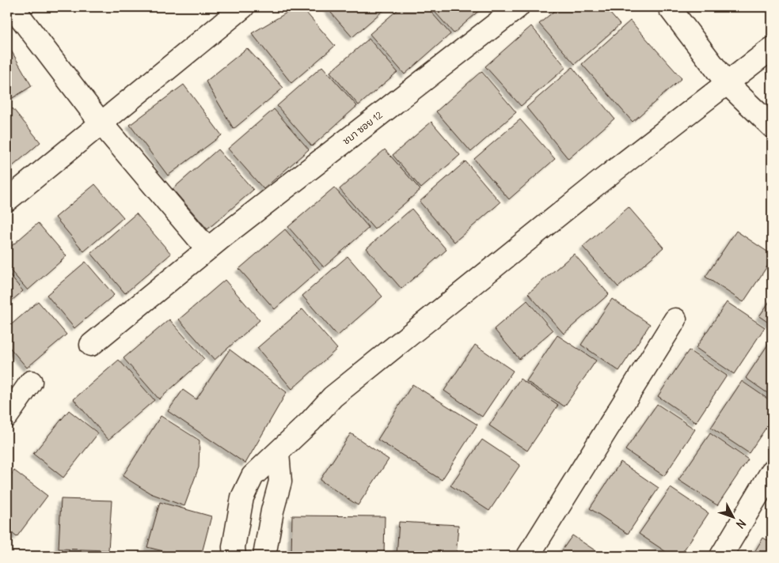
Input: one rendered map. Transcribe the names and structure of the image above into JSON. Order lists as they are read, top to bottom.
{
  "streets": {
    "street": ["ชบา ซอย 12"]
  },
  "north": "bottom right"
}
